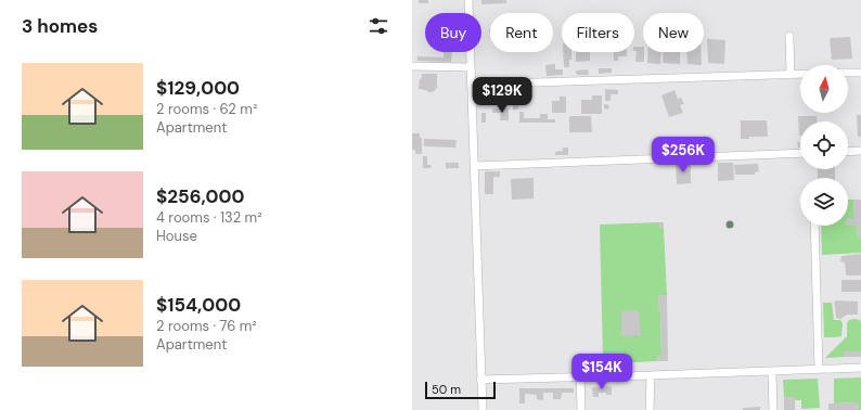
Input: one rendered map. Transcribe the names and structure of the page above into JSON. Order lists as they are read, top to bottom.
{
  "scale_bar": "50 m",
  "north": "top",
  "page": {
    "heading": "3 homes",
    "chip": [
      "Buy",
      "Rent",
      "Filters",
      "New"
    ],
    "list": [
      {
        "name": "$129,000",
        "note": "2 rooms · 62 m² · Apartment"
      },
      {
        "name": "$256,000",
        "note": "4 rooms · 132 m² · House"
      },
      {
        "name": "$154,000",
        "note": "2 rooms · 76 m² · Apartment"
      }
    ],
    "price": ["$129K", "$256K", "$154K"],
    "scale": "50 m"
  }
}
